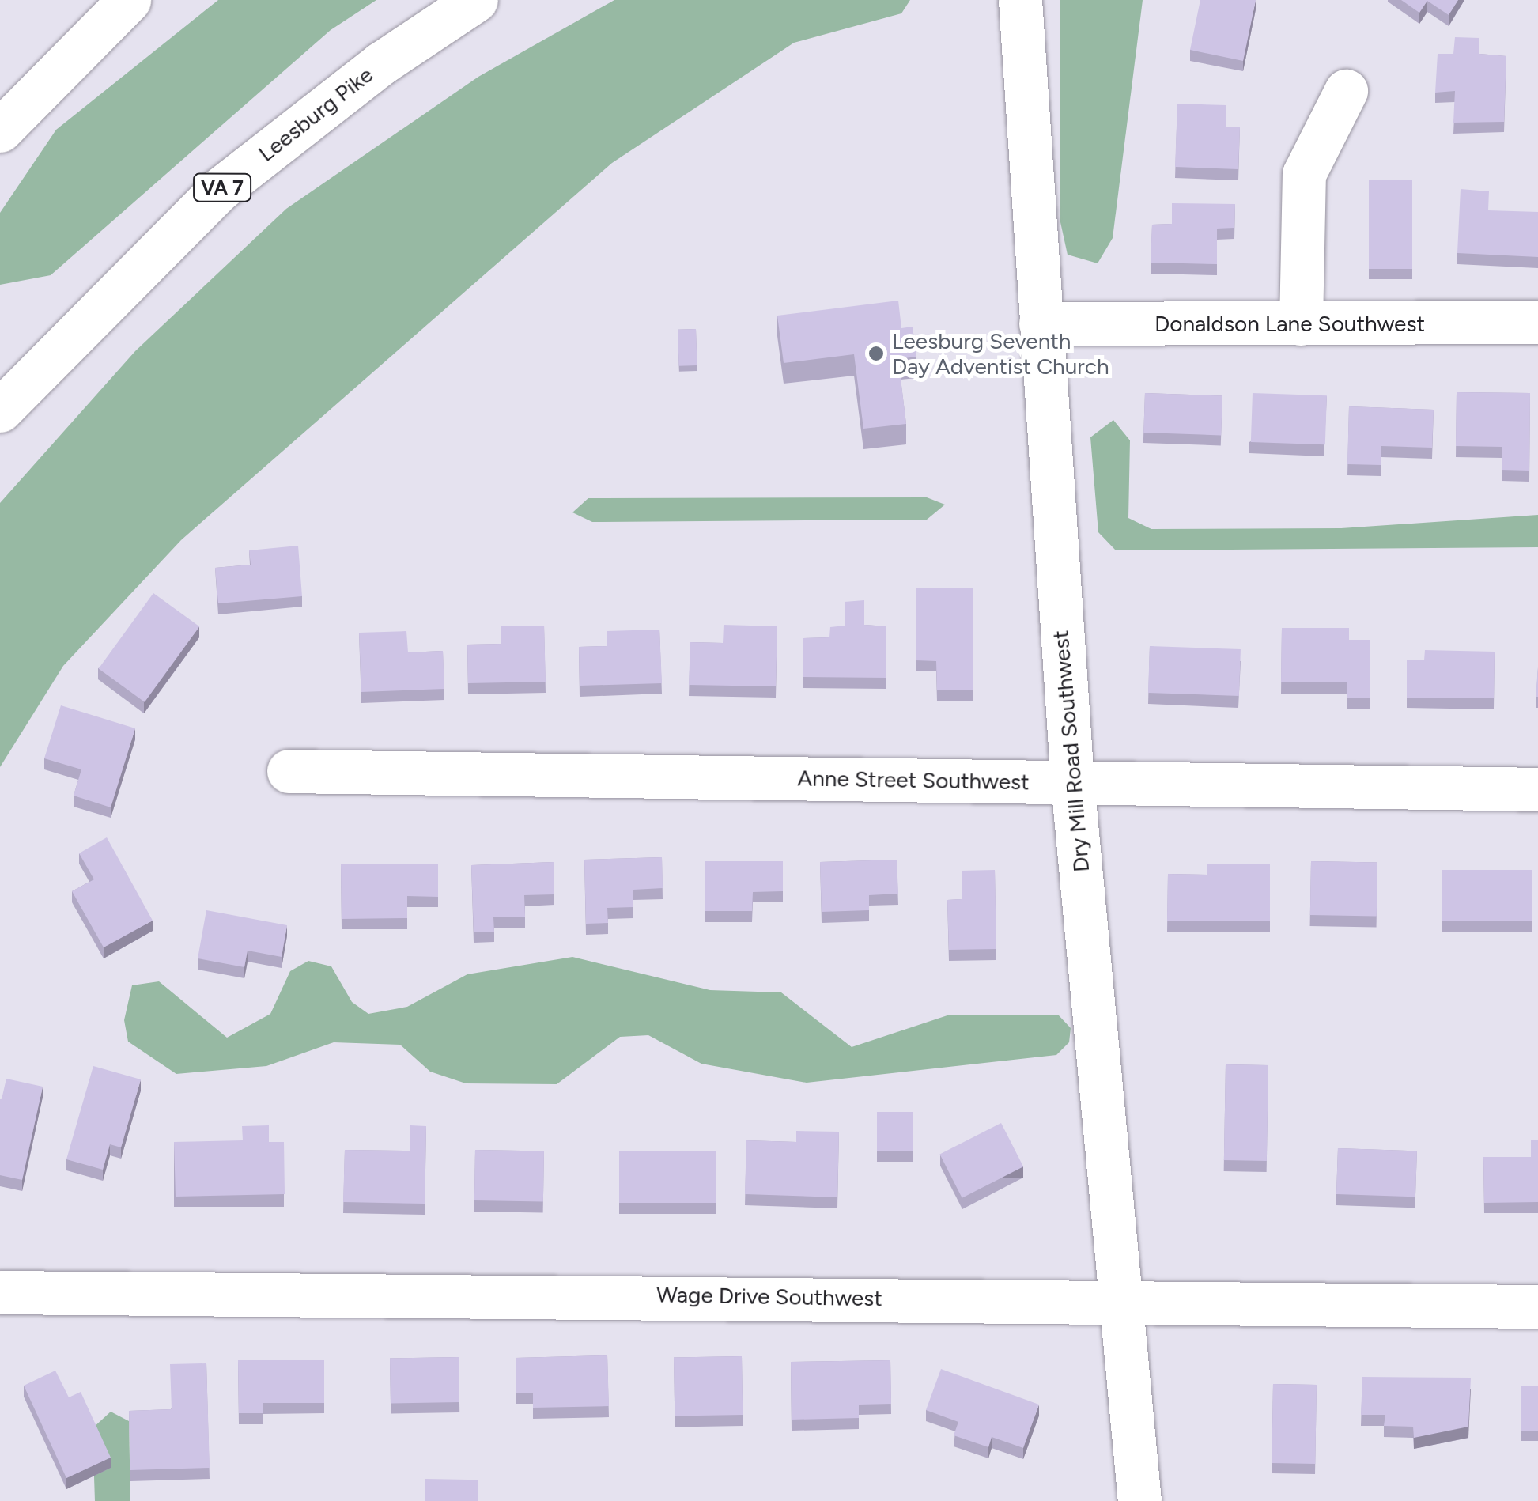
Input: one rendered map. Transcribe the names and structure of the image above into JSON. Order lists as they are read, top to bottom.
{
  "streets": {
    "main road": [
      "Leesburg Pike",
      "VA 7",
      "Donaldson Lane Southwest",
      "Dry Mill Road Southwest",
      "Anne Street Southwest",
      "Wage Drive Southwest"
    ]
  },
  "crossings": [
    ["Donaldson Lane Southwest", "Dry Mill Road Southwest"],
    ["Dry Mill Road Southwest", "Anne Street Southwest"],
    ["Dry Mill Road Southwest", "Wage Drive Southwest"]
  ],
  "places": ["Leesburg Seventh Day Adventist Church"]
}
